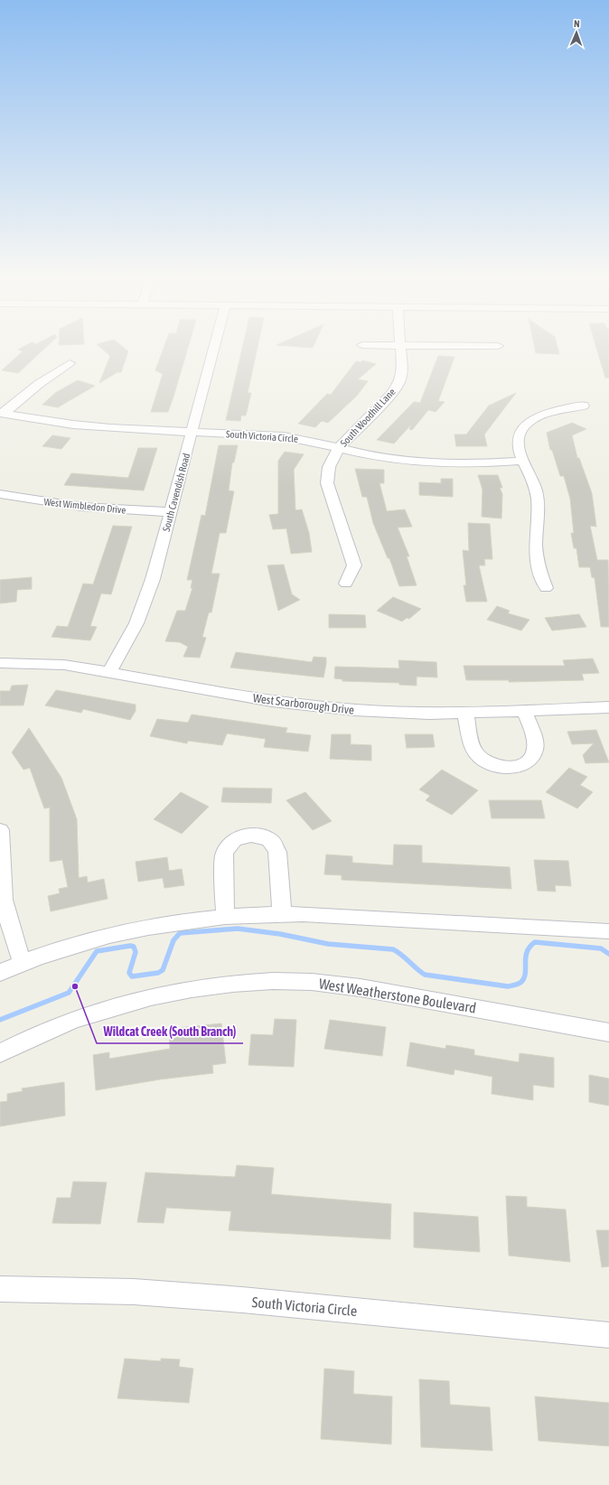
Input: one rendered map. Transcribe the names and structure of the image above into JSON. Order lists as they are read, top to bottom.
{
  "streets": {
    "street": [
      "South Woodhill Lane",
      "South Victoria Circle",
      "South Cavendish Road",
      "West Wimbledon Drive",
      "West Scarborough Drive",
      "West Weatherstone Boulevard"
    ]
  },
  "crossings": [
    ["South Woodhill Lane", "South Victoria Circle"],
    ["South Victoria Circle", "South Cavendish Road"],
    ["South Cavendish Road", "West Wimbledon Drive"],
    ["South Cavendish Road", "West Scarborough Drive"]
  ],
  "places": ["Wildcat Creek (South Branch)"],
  "north": "top"
}
